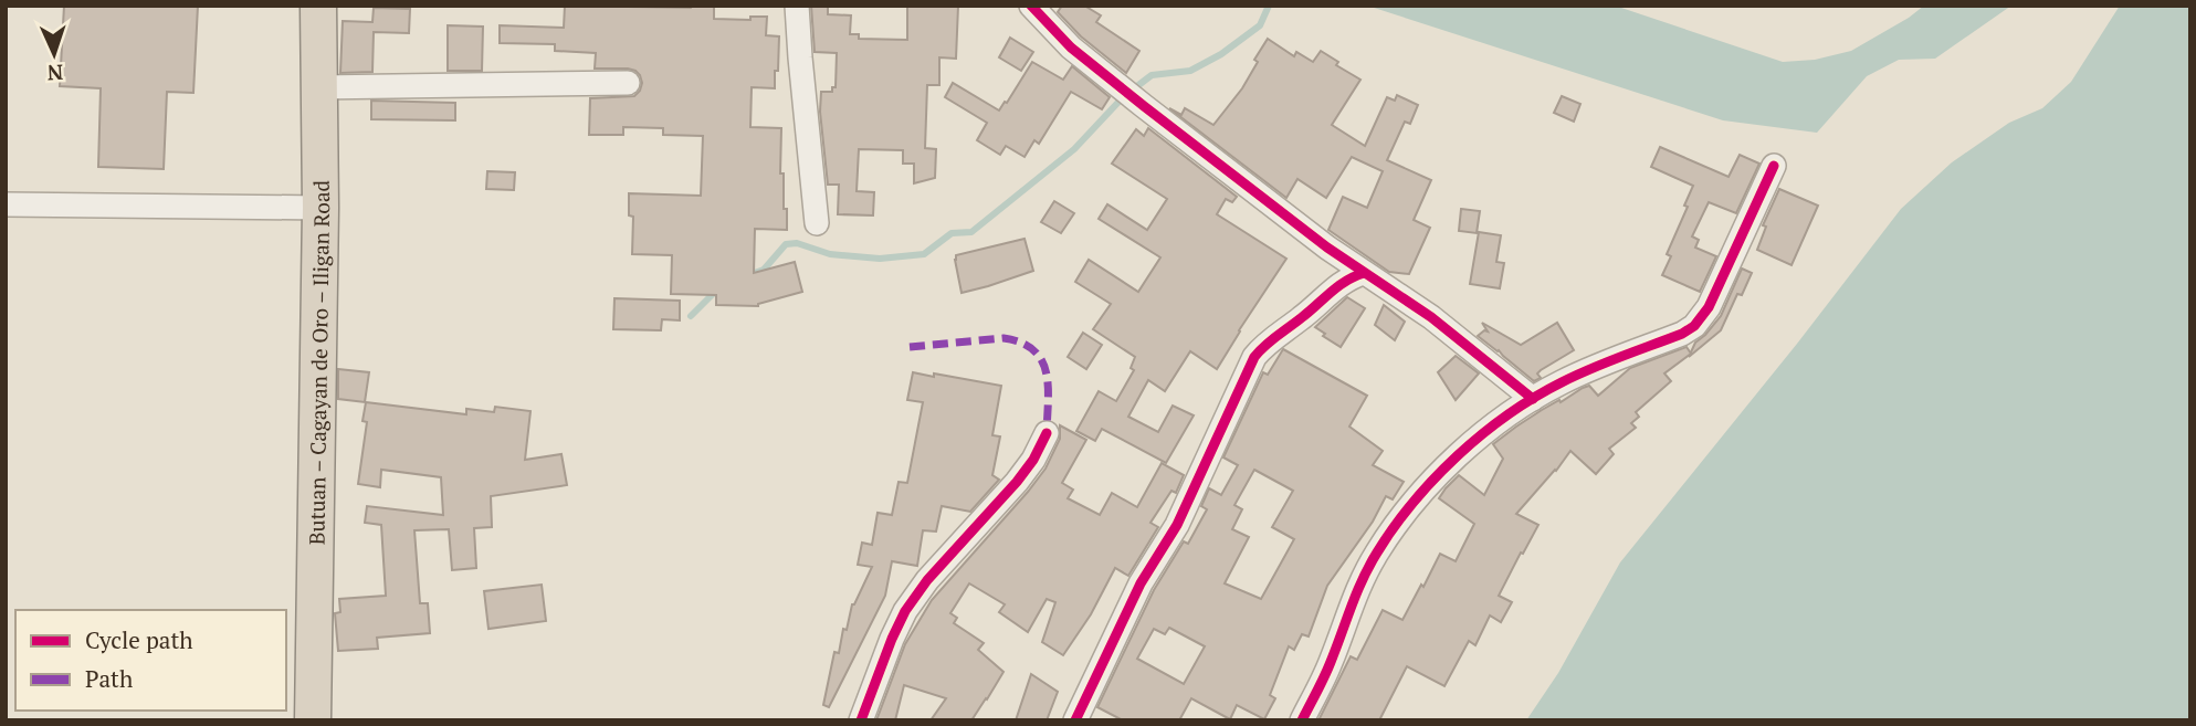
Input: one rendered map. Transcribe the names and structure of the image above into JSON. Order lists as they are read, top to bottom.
{
  "streets": {
    "highway": ["Butuan – Cagayan de Oro – Iligan Road"]
  },
  "legend": ["Cycle path", "Path"],
  "north": "bottom"
}
